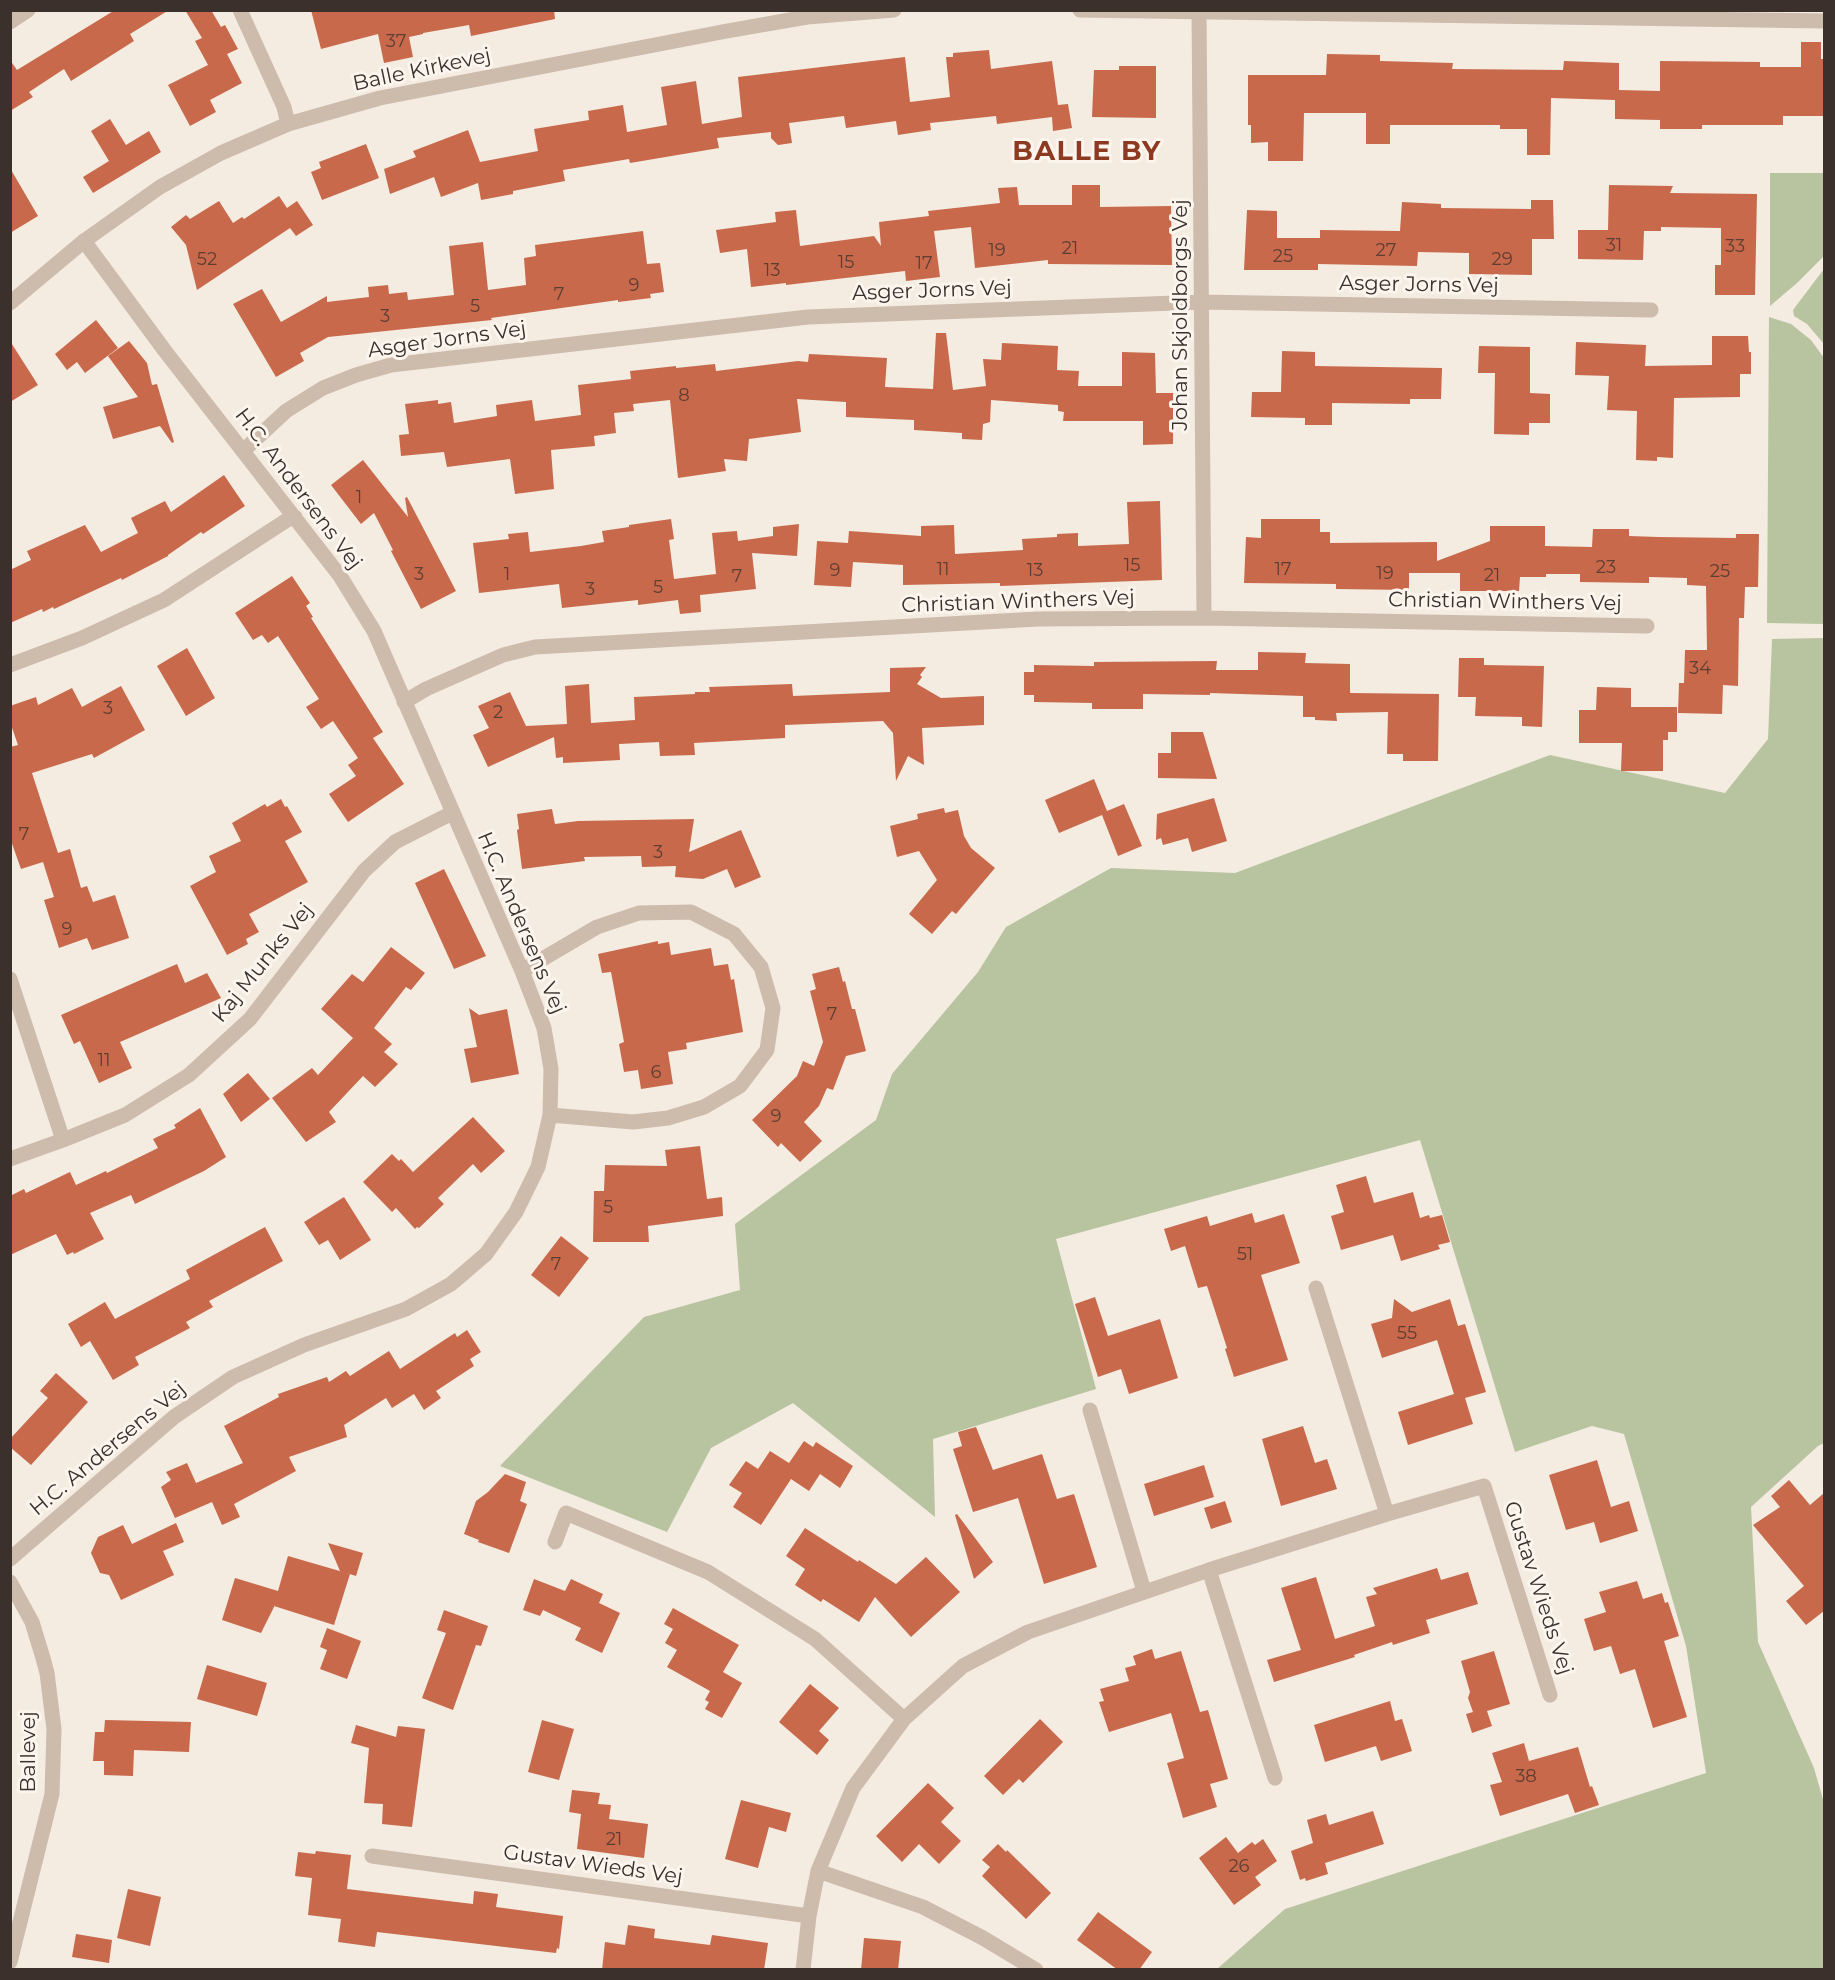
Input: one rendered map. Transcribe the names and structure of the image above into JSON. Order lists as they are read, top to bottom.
{
  "streets": {
    "street": [
      "Balle Kirkevej",
      "Asger Jorns Vej",
      "Johan Skjoldborgs Vej",
      "H.C. Andersens Vej",
      "Christian Winthers Vej",
      "Kaj Munks Vej",
      "Gustav Wieds Vej",
      "Ballevej"
    ]
  },
  "crossings": [
    ["Balle Kirkevej", "H.C. Andersens Vej"],
    ["Asger Jorns Vej", "Johan Skjoldborgs Vej"],
    ["Asger Jorns Vej", "H.C. Andersens Vej"],
    ["Johan Skjoldborgs Vej", "Christian Winthers Vej"],
    ["H.C. Andersens Vej", "Christian Winthers Vej"],
    ["H.C. Andersens Vej", "Kaj Munks Vej"]
  ],
  "districts": ["BALLE BY"],
  "house_numbers": [
    "37",
    "31",
    "33",
    "21",
    "19",
    "27",
    "25",
    "52",
    "29",
    "15",
    "17",
    "13",
    "9",
    "7",
    "5",
    "3",
    "8",
    "1",
    "15",
    "23",
    "11",
    "17",
    "9",
    "13",
    "25",
    "19",
    "3",
    "1",
    "21",
    "7",
    "5",
    "3",
    "34",
    "3",
    "2",
    "7",
    "3",
    "9",
    "7",
    "11",
    "6",
    "9",
    "5",
    "51",
    "7",
    "55",
    "38",
    "21",
    "26"
  ]
}
